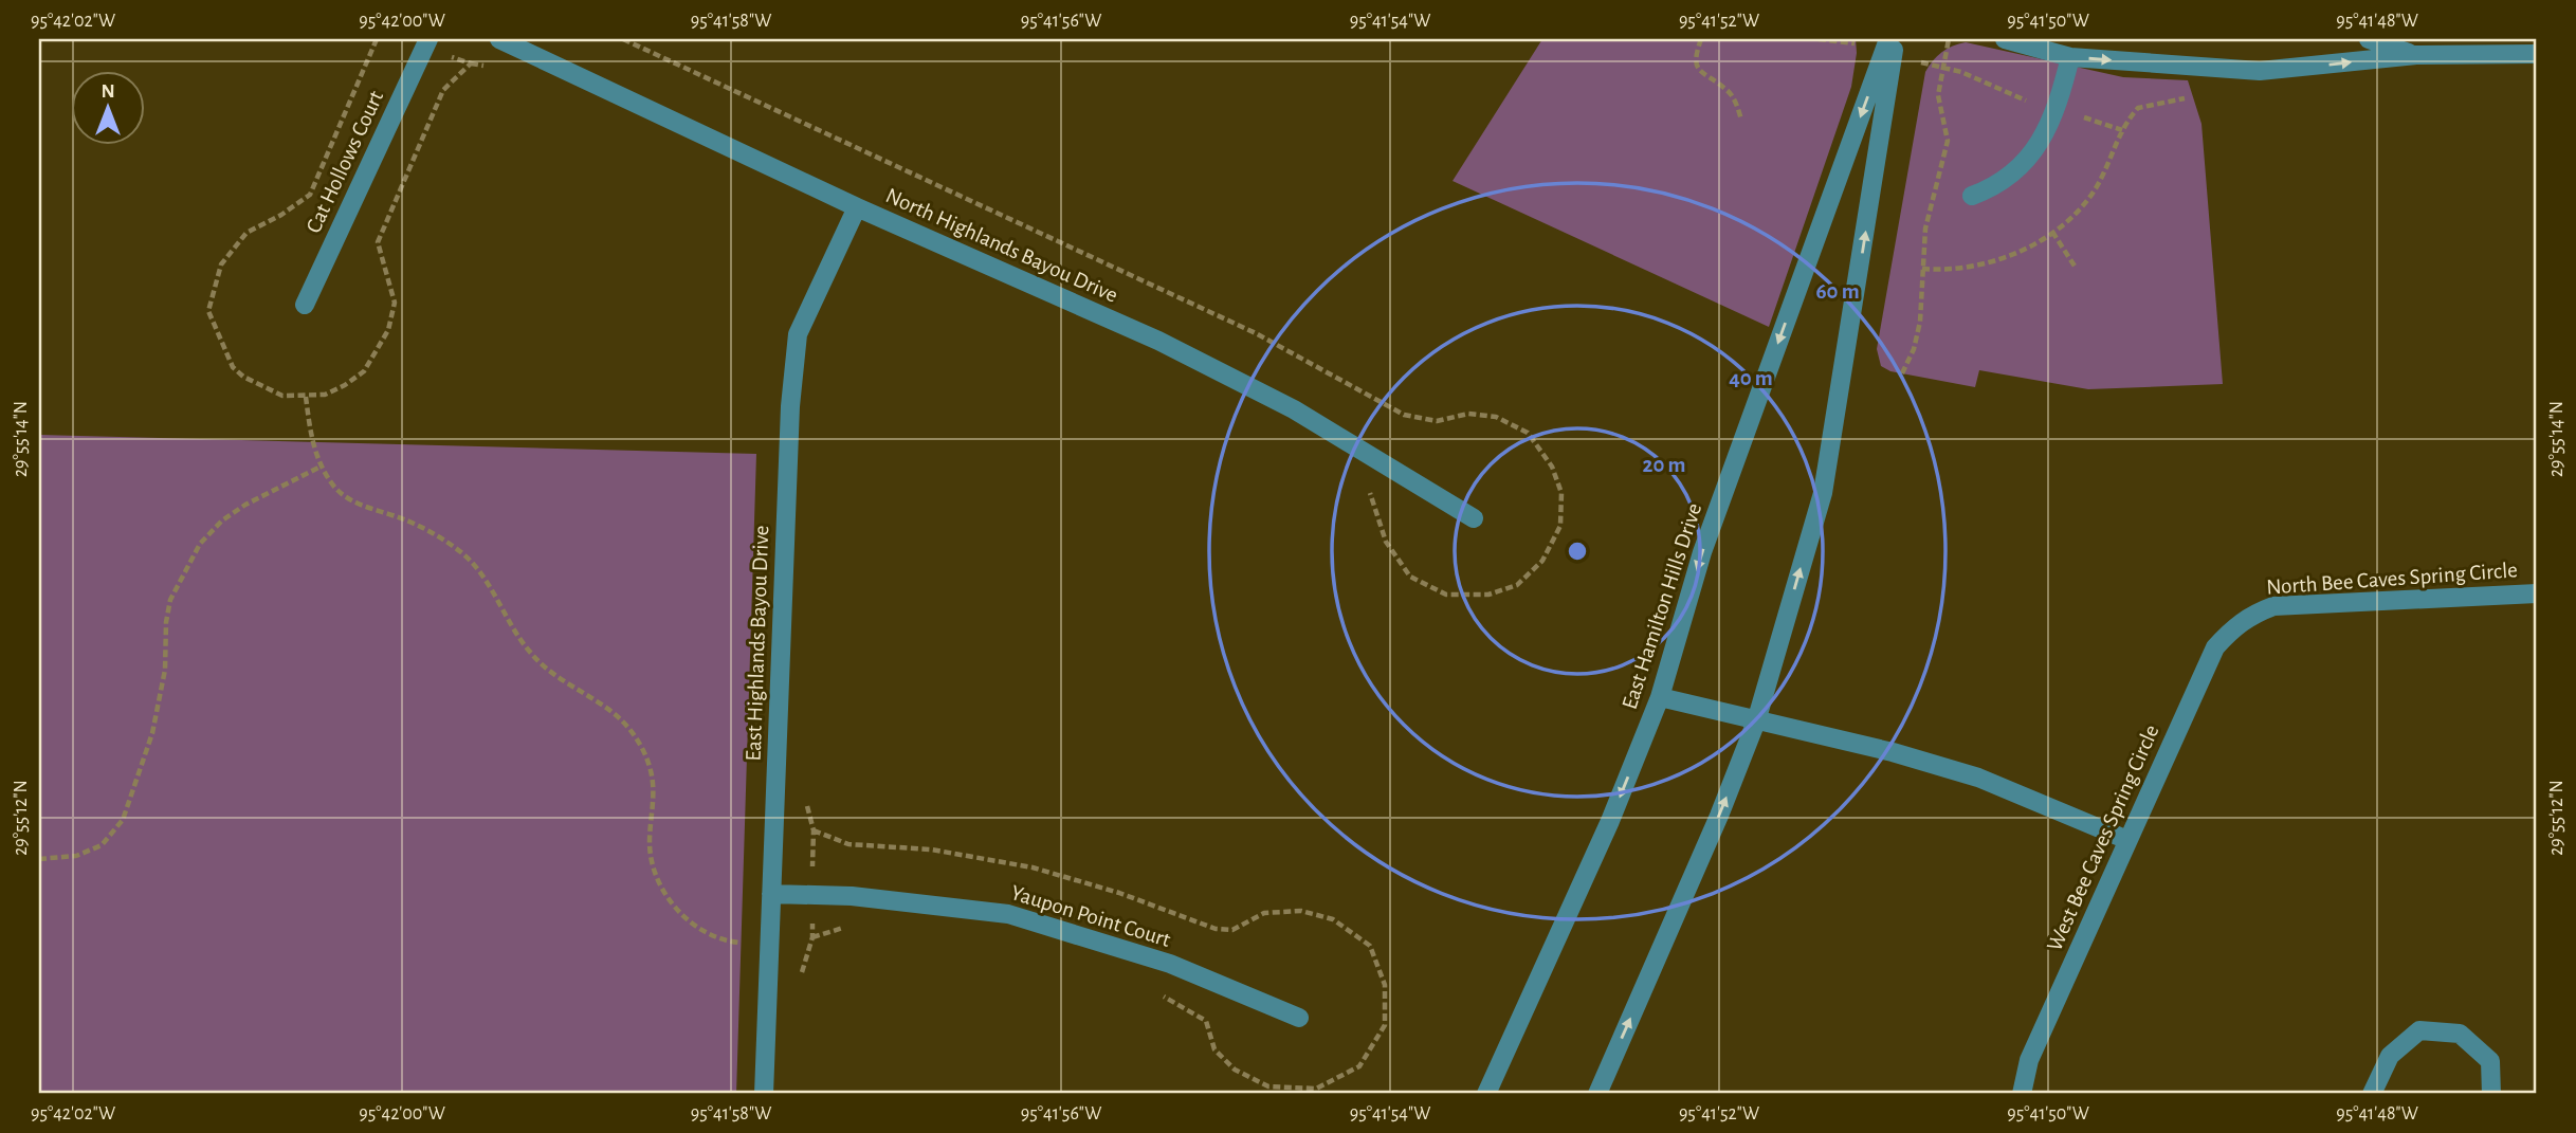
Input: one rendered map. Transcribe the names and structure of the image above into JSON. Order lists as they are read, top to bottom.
{
  "streets": {
    "street": [
      "Cat Hollows Court",
      "North Highlands Bayou Drive",
      "North Bee Caves Spring Circle",
      "East Hamilton Hills Drive",
      "East Highlands Bayou Drive",
      "West Bee Caves Spring Circle",
      "Yaupon Point Court"
    ]
  },
  "crossings": [
    ["North Highlands Bayou Drive", "East Highlands Bayou Drive"],
    ["North Bee Caves Spring Circle", "West Bee Caves Spring Circle"],
    ["East Highlands Bayou Drive", "Yaupon Point Court"]
  ],
  "north": "top",
  "coordinates": [
    "95°42'02\"W",
    "95°42'00\"W",
    "95°41'58\"W",
    "95°41'56\"W",
    "95°41'54\"W",
    "95°41'52\"W",
    "95°41'50\"W",
    "95°41'48\"W",
    "29°55'14\"N",
    "29°55'12\"N"
  ],
  "rings": ["60 m", "40 m", "20 m"]
}
